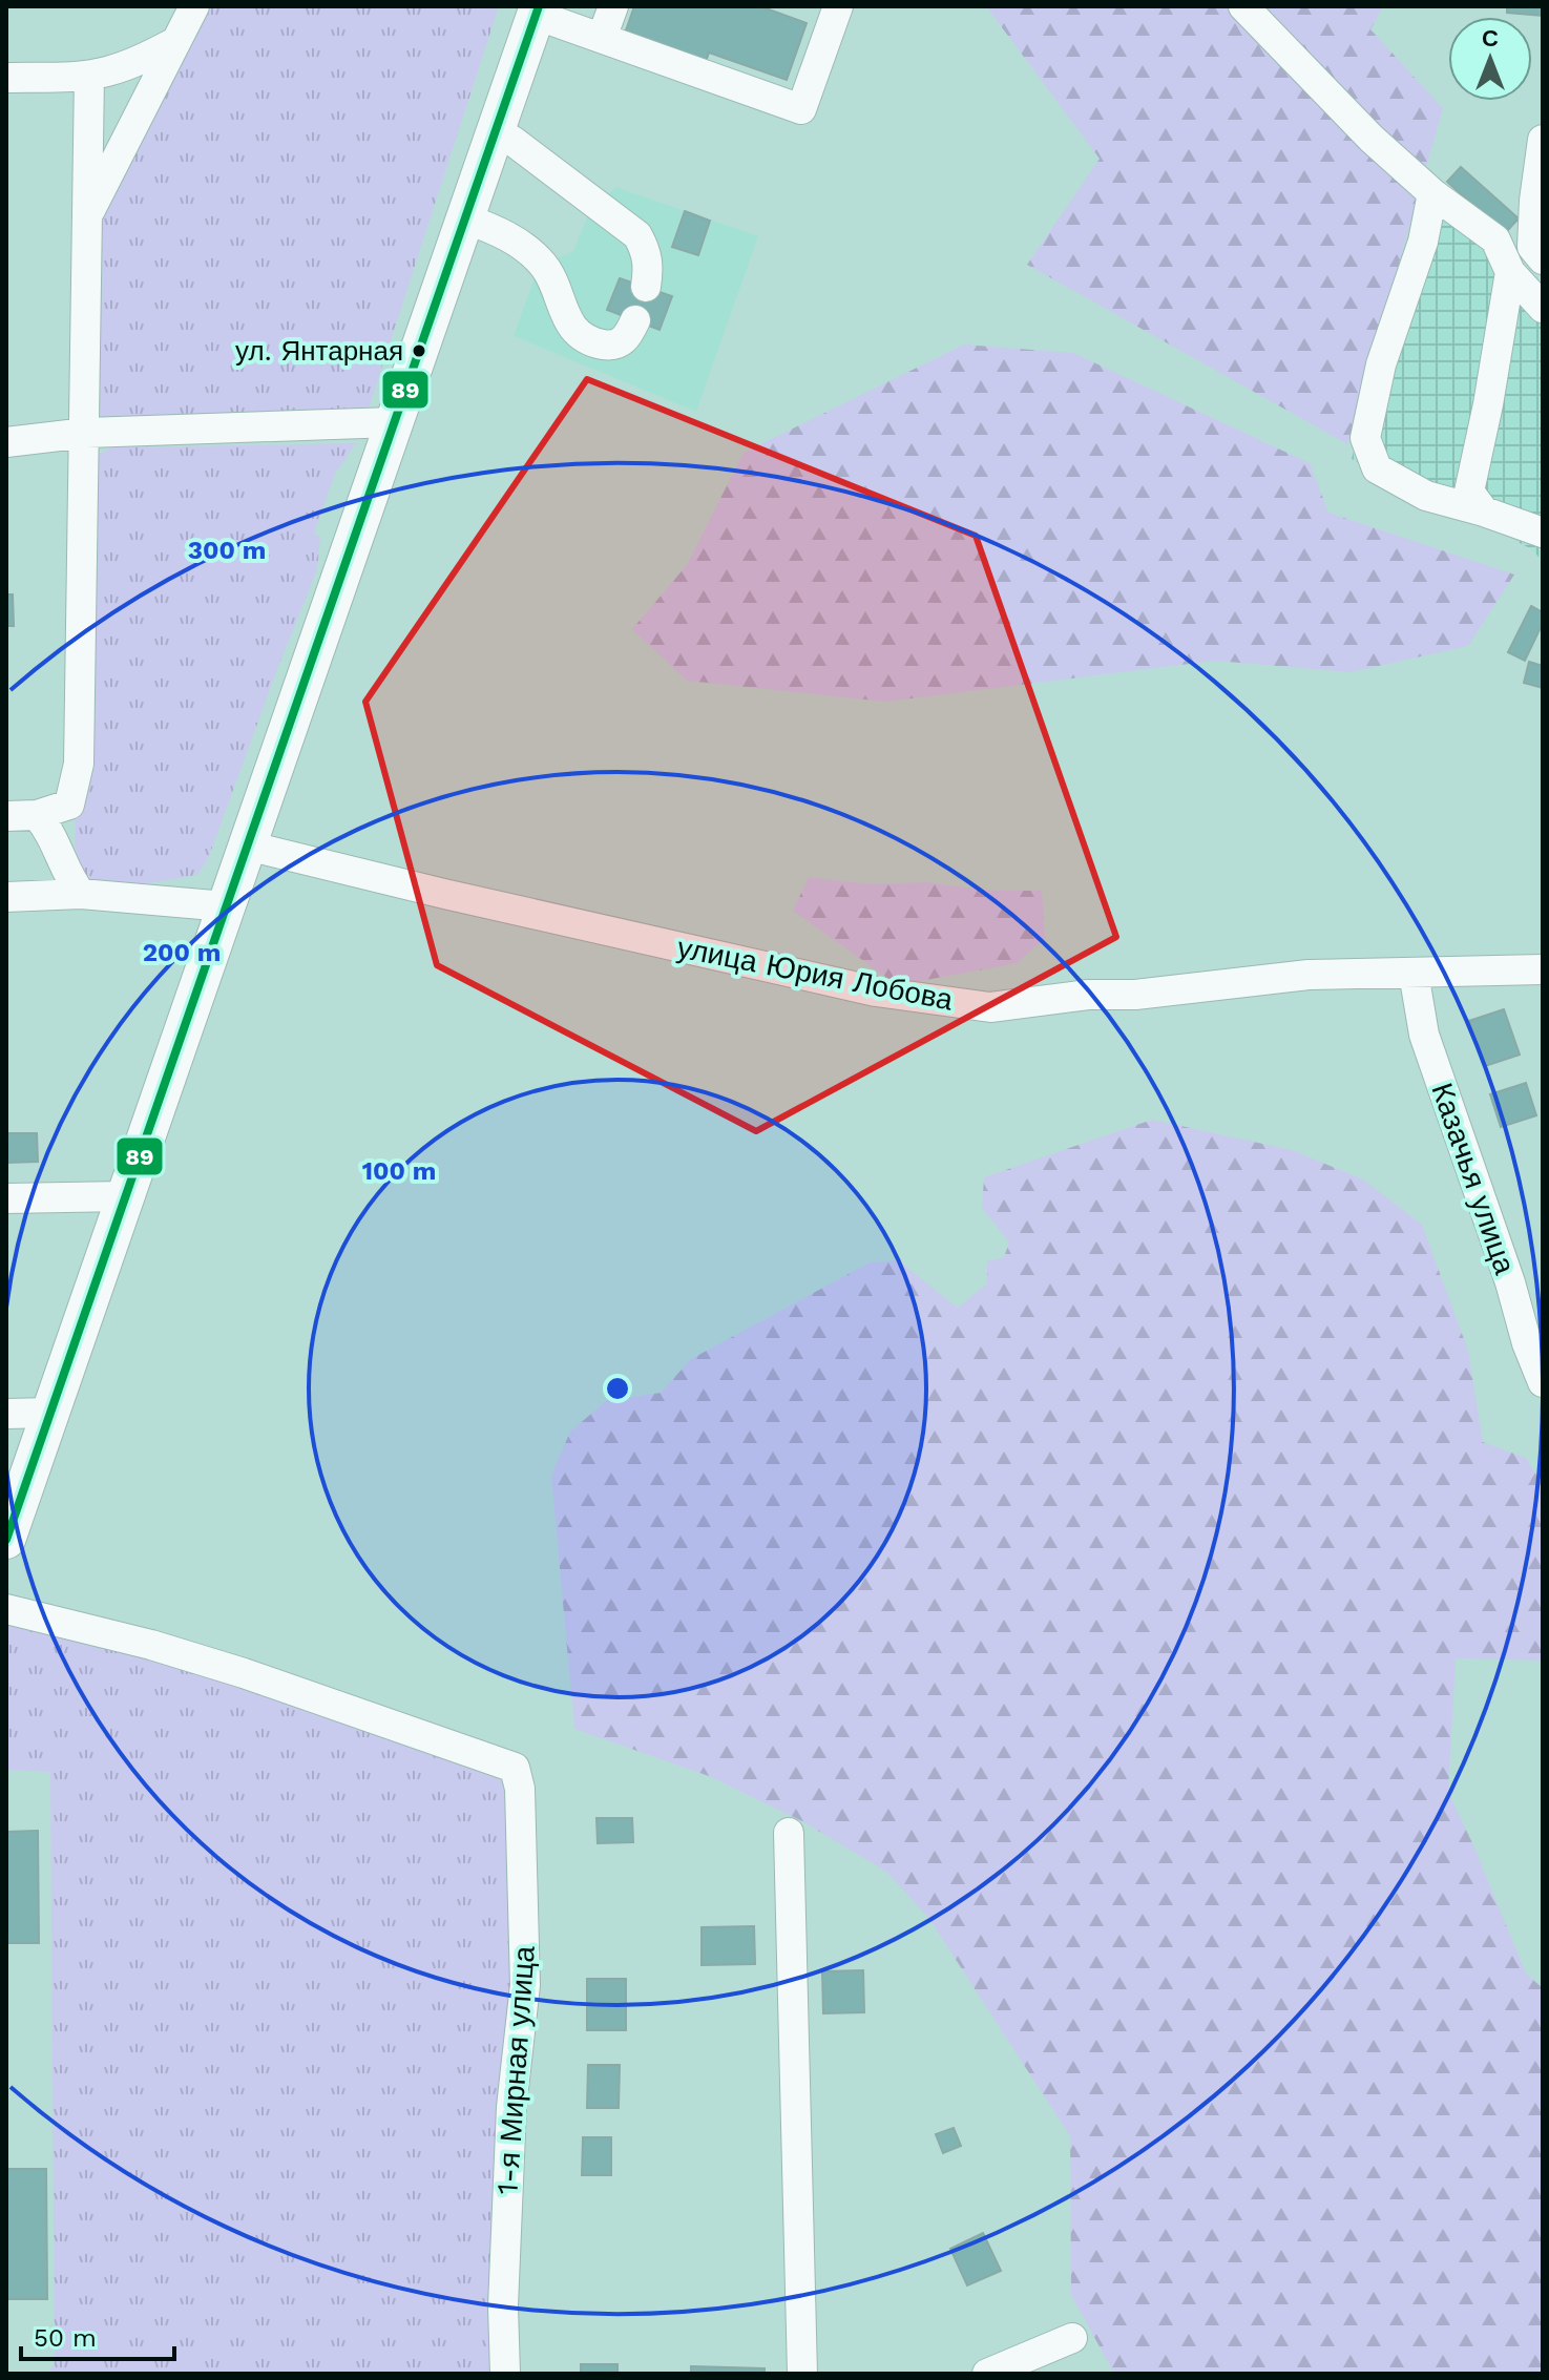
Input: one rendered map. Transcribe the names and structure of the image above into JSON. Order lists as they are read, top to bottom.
{
  "streets": {
    "street": ["улица Юрия Лобова", "Казачья улица", "1-я Мирная улица"]
  },
  "crossings": [
    ["улица Юрия Лобова", "Казачья улица"]
  ],
  "places": ["ул. Янтарная"],
  "lines": ["transit line 89"],
  "scale_bar": "50 m",
  "north": "top",
  "rings": ["300 m", "200 m", "100 m"]
}
